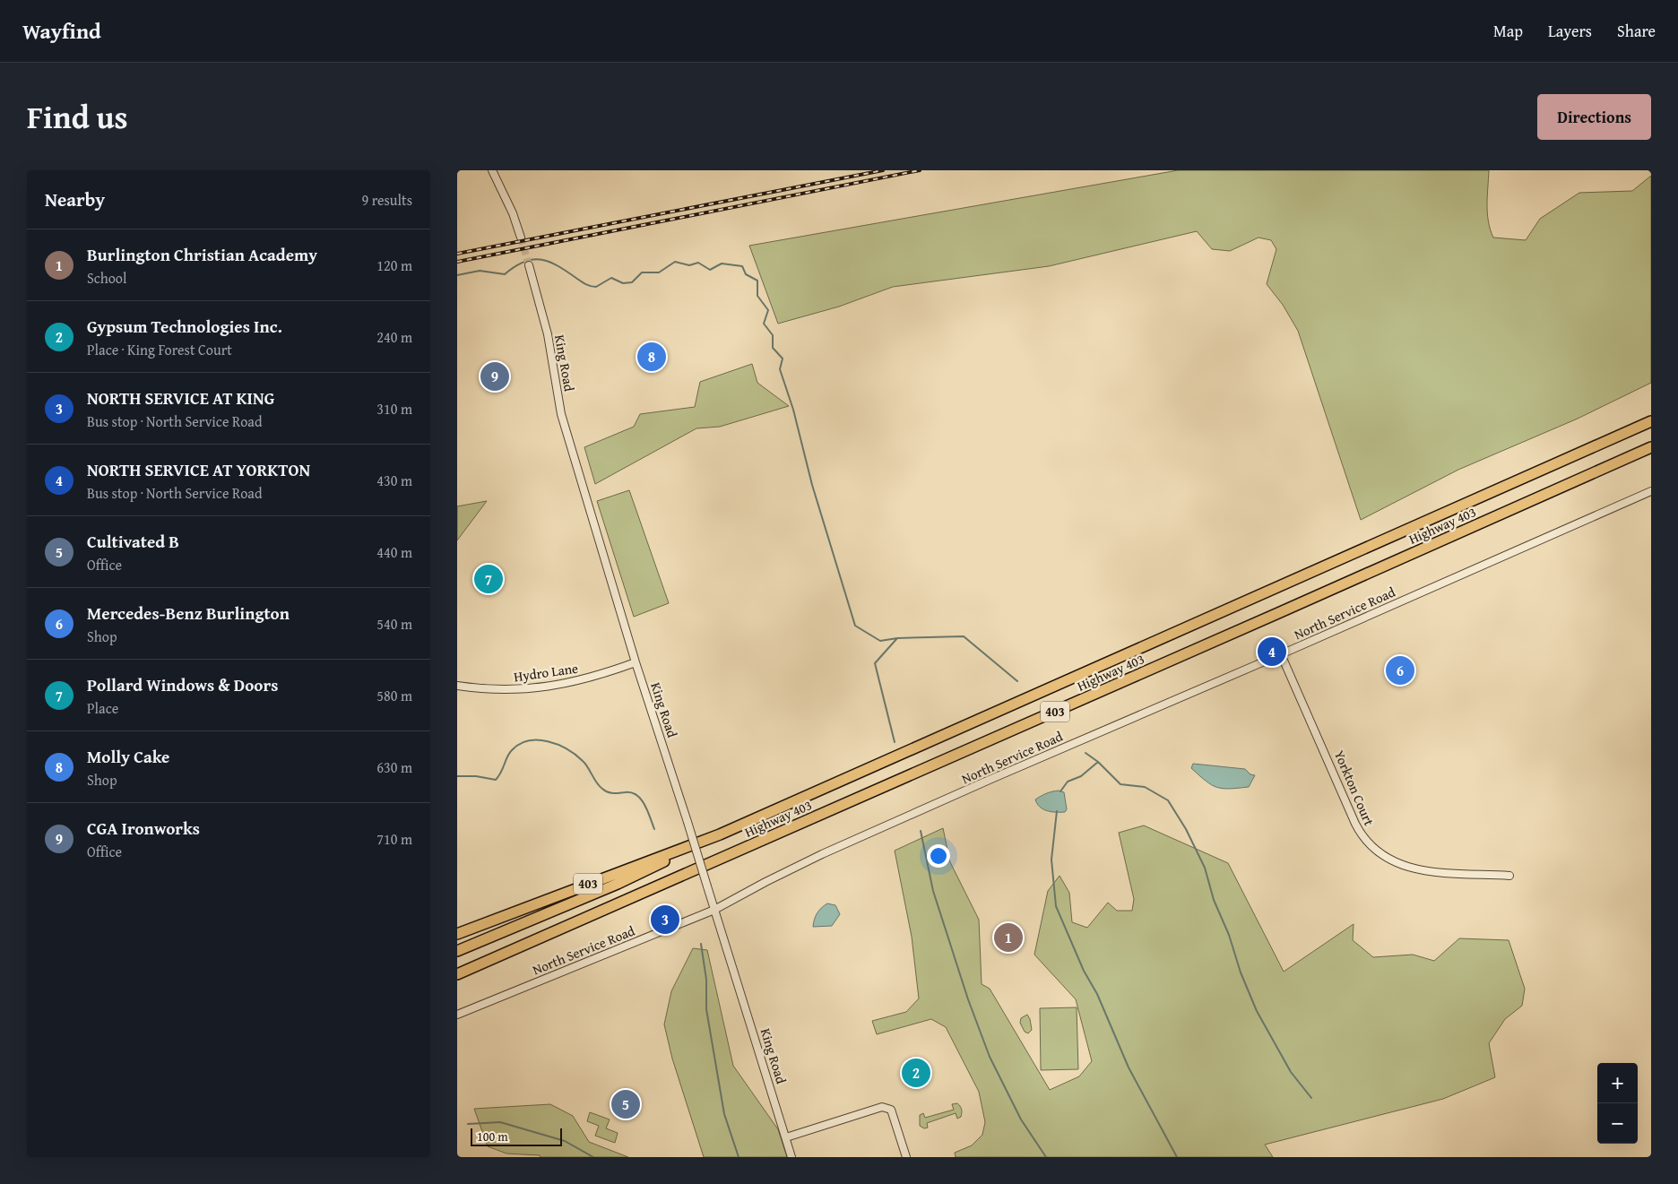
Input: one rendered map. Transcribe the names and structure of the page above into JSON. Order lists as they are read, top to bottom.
{
  "streets": {
    "highway": ["Highway 403", "403"],
    "street": [
      "King Road",
      "North Service Road",
      "Hydro Lane",
      "Yorkton Court"
    ]
  },
  "crossings": [
    ["King Road", "North Service Road"],
    ["King Road", "Hydro Lane"],
    ["North Service Road", "Yorkton Court"]
  ],
  "scale_bar": "100 m",
  "page": {
    "header": "Wayfind",
    "nav": ["Map", "Layers", "Share"],
    "title": "Find us",
    "buttons": "Directions",
    "heading": ["Nearby", "9 results"],
    "list": [
      {
        "mark": "1",
        "name": "Burlington Christian Academy",
        "note": "School",
        "value": "120 m"
      },
      {
        "mark": "2",
        "name": "Gypsum Technologies Inc.",
        "note": "Place · King Forest Court",
        "value": "240 m"
      },
      {
        "mark": "3",
        "name": "NORTH SERVICE AT KING",
        "note": "Bus stop · North Service Road",
        "value": "310 m"
      },
      {
        "mark": "4",
        "name": "NORTH SERVICE AT YORKTON",
        "note": "Bus stop · North Service Road",
        "value": "430 m"
      },
      {
        "mark": "5",
        "name": "Cultivated B",
        "note": "Office",
        "value": "440 m"
      },
      {
        "mark": "6",
        "name": "Mercedes-Benz Burlington",
        "note": "Shop",
        "value": "540 m"
      },
      {
        "mark": "7",
        "name": "Pollard Windows & Doors",
        "note": "Place",
        "value": "580 m"
      },
      {
        "mark": "8",
        "name": "Molly Cake",
        "note": "Shop",
        "value": "630 m"
      },
      {
        "mark": "9",
        "name": "CGA Ironworks",
        "note": "Office",
        "value": "710 m"
      }
    ],
    "pins": [
      "8",
      "9",
      "7",
      "4",
      "6",
      "3",
      "1",
      "2",
      "5"
    ],
    "map_buttons": ["+", "−"],
    "scale": "100 m"
  }
}
